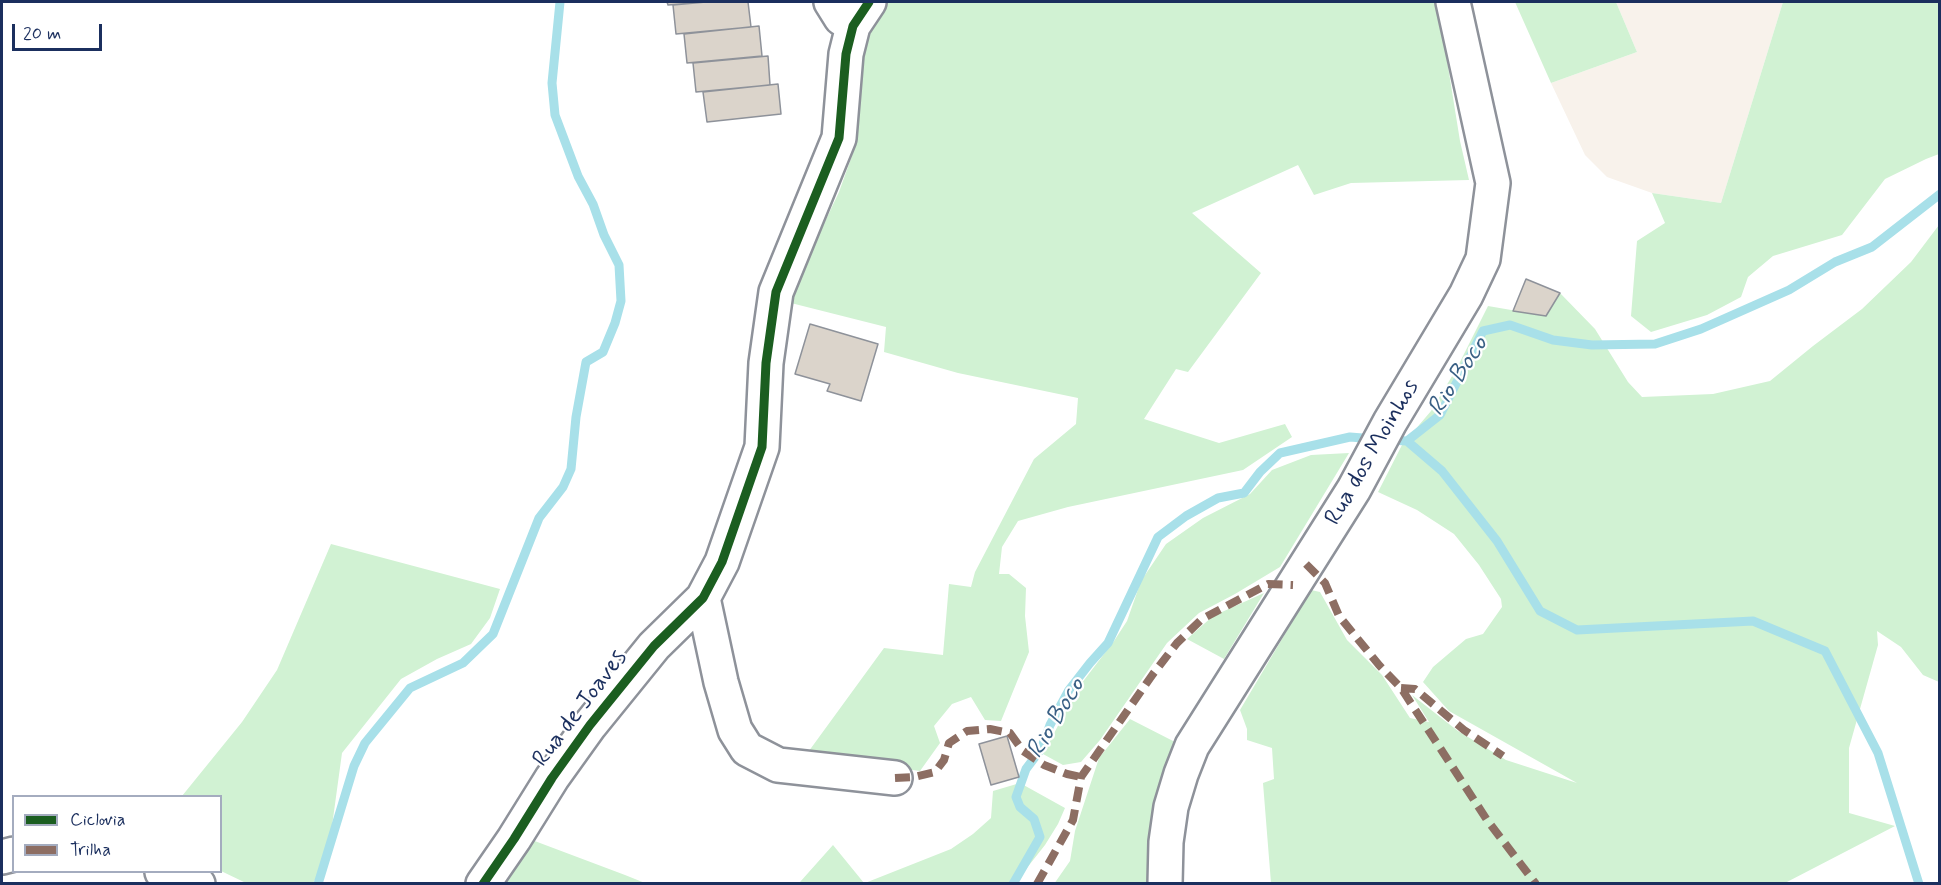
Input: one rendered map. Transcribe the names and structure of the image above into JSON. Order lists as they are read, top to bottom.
{
  "streets": {
    "street": ["Rua dos Moinhos", "Rua de Joaves"]
  },
  "water": ["Rio Boco"],
  "legend": ["Ciclovia", "Trilha"],
  "scale_bar": "20 m"
}
